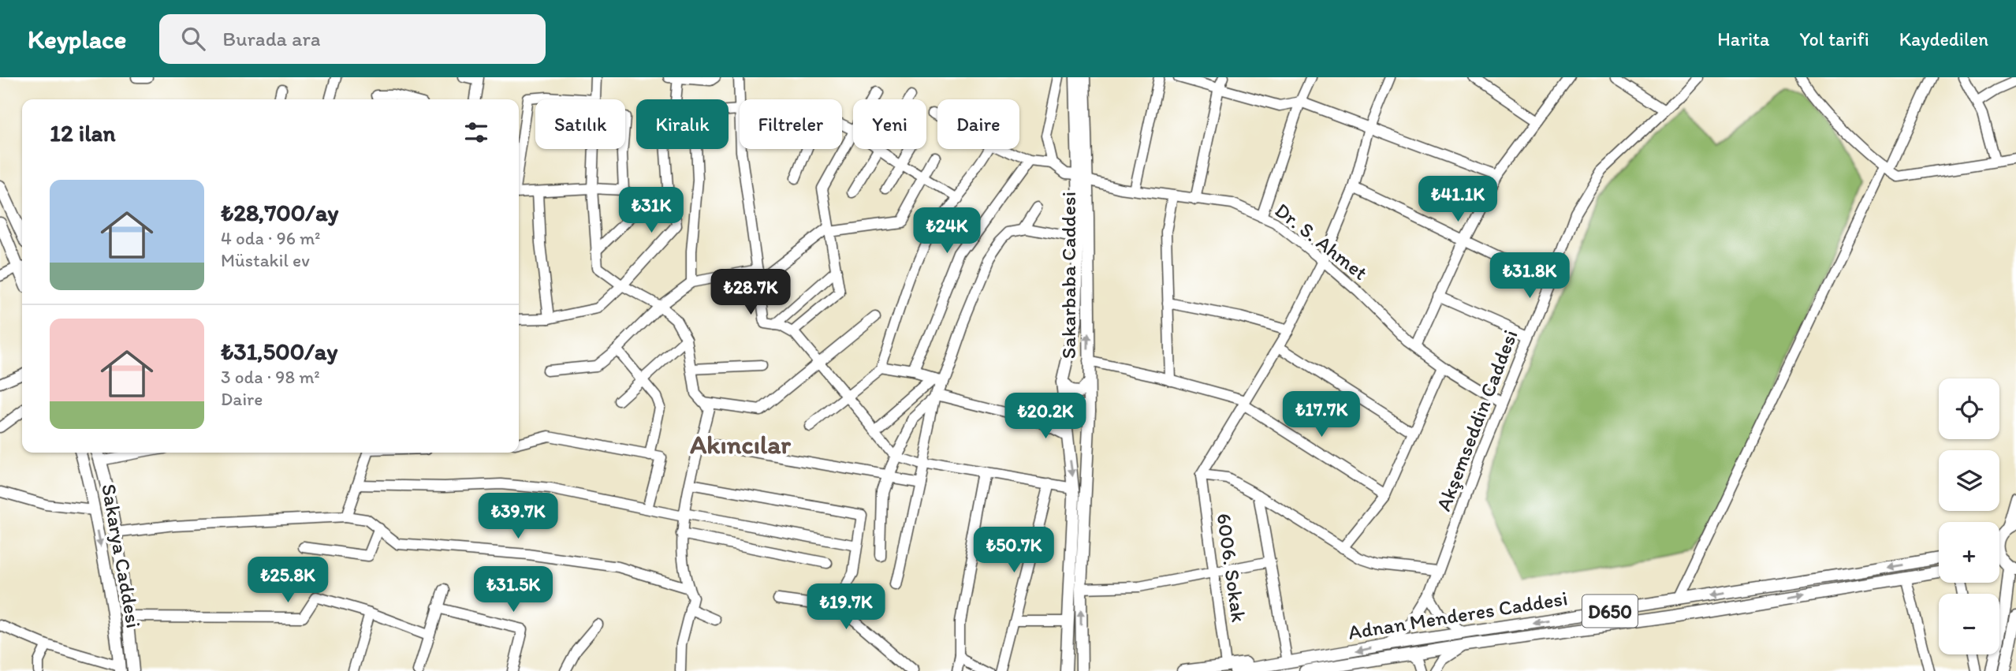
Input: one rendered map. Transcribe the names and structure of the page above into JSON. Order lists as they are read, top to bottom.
{
  "streets": {
    "main road": [
      "Sakarbaba Caddesi",
      "Sakarya Caddesi",
      "D650",
      "Adnan Menderes Caddesi"
    ],
    "street": ["Dr. S. Ahmet", "Akşemseddin Caddesi", "6006. Sokak"]
  },
  "crossings": [
    ["Dr. S. Ahmet", "Sakarbaba Caddesi"],
    ["Dr. S. Ahmet", "Akşemseddin Caddesi"],
    ["Akşemseddin Caddesi", "Adnan Menderes Caddesi"],
    ["6006. Sokak", "Adnan Menderes Caddesi"]
  ],
  "districts": ["Akıncılar"],
  "page": {
    "header": "Keyplace",
    "search": "Burada ara",
    "nav": ["Harita", "Yol tarifi", "Kaydedilen"],
    "chip": [
      "Satılık",
      "Kiralık",
      "Filtreler",
      "Yeni",
      "Daire"
    ],
    "heading": "12 ilan",
    "list": [
      {
        "name": "₺28,700/ay",
        "note": "4 oda · 96 m² · Müstakil ev"
      },
      {
        "name": "₺31,500/ay",
        "note": "3 oda · 98 m² · Daire"
      }
    ],
    "price": [
      "₺41.1K",
      "₺31K",
      "₺24K",
      "₺31.8K",
      "₺28.7K",
      "₺17.7K",
      "₺20.2K",
      "₺39.7K",
      "₺50.7K",
      "₺25.8K",
      "₺31.5K",
      "₺19.7K"
    ],
    "map_buttons": ["+", "−"]
  }
}
